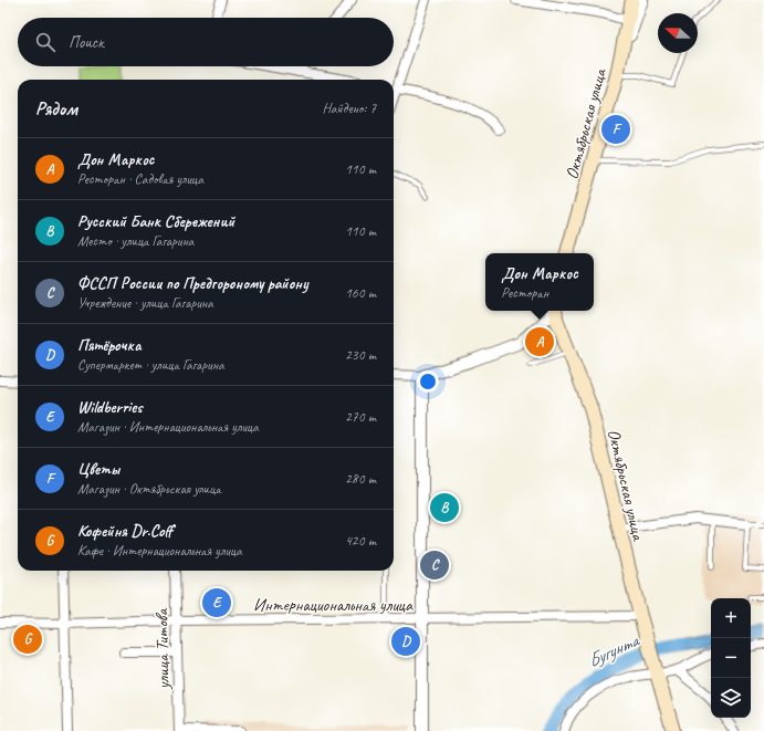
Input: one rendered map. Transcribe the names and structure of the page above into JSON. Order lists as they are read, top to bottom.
{
  "streets": {
    "main road": ["Октябрьская улица"],
    "street": ["Интернациональная улица", "улица Титова"]
  },
  "crossings": [
    ["Октябрьская улица", "Интернациональная улица"],
    ["Интернациональная улица", "улица Титова"]
  ],
  "water": ["Бугунта"],
  "north": "left",
  "page": {
    "search": "Поиск",
    "heading": ["Рядом", "Найдено: 7"],
    "pins": [
      "F",
      "A",
      "B",
      "C",
      "E",
      "G",
      "D"
    ],
    "list": [
      {
        "mark": "A",
        "name": "Дон Маркос",
        "note": "Ресторан · Садовая улица",
        "value": "110 m"
      },
      {
        "mark": "B",
        "name": "Русский Банк Сбережений",
        "note": "Место · улица Гагарина",
        "value": "110 m"
      },
      {
        "mark": "C",
        "name": "ФССП России по Предгороному району",
        "note": "Учреждение · улица Гагарина",
        "value": "160 m"
      },
      {
        "mark": "D",
        "name": "Пятёрочка",
        "note": "Супермаркет · улица Гагарина",
        "value": "230 m"
      },
      {
        "mark": "E",
        "name": "Wildberries",
        "note": "Магазин · Интернациональная улица",
        "value": "270 m"
      },
      {
        "mark": "F",
        "name": "Цветы",
        "note": "Магазин · Октябрьская улица",
        "value": "280 m"
      },
      {
        "mark": "G",
        "name": "Кофейня Dr.Coff",
        "note": "Кафе · Интернациональная улица",
        "value": "420 m"
      }
    ],
    "popup": ["Дон Маркос", "Ресторан"],
    "map_buttons": ["+", "−"]
  }
}
